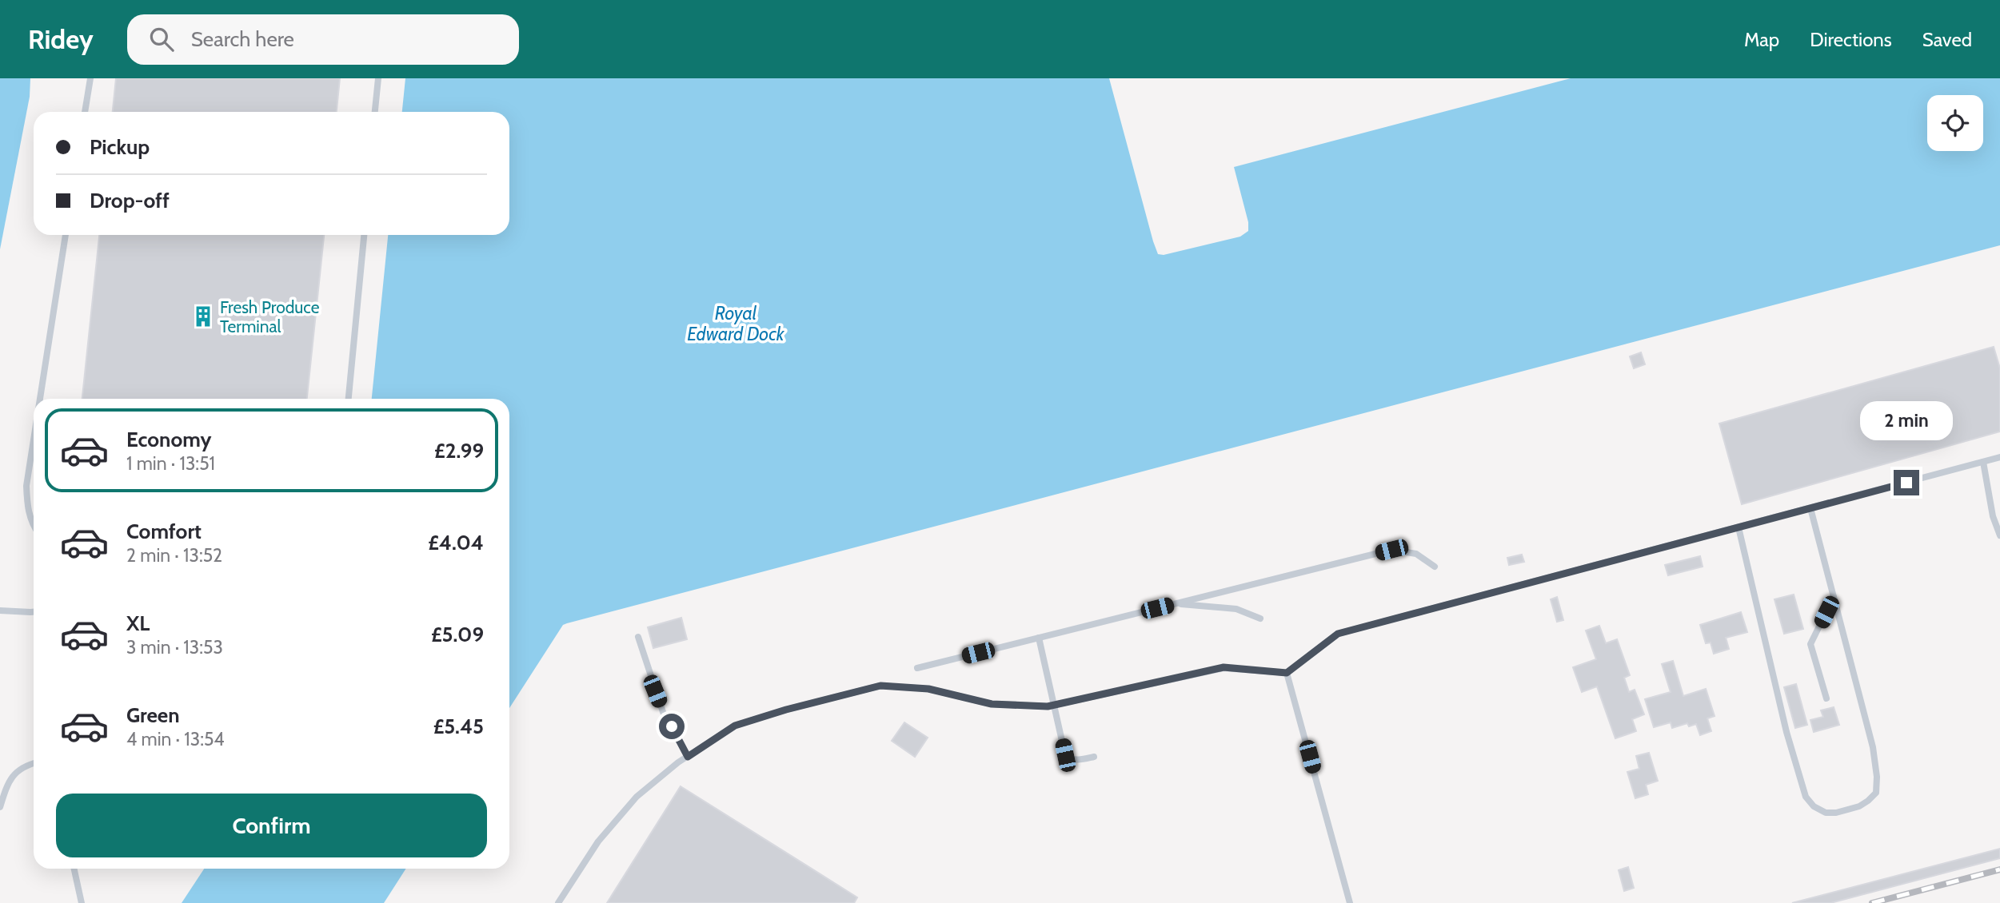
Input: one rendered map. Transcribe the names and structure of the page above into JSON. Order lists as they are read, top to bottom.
{
  "water": ["Royal Edward Dock"],
  "places": {
    "building": ["Fresh Produce Terminal"]
  },
  "page": {
    "header": "Ridey",
    "search": "Search here",
    "nav": ["Map", "Directions", "Saved"],
    "banner": ["Pickup", "Drop-off"],
    "bubble": "2 min",
    "list": [
      {
        "name": "Economy",
        "note": "1 min · 13:51",
        "value": "£2.99"
      },
      {
        "name": "Comfort",
        "note": "2 min · 13:52",
        "value": "£4.04"
      },
      {
        "name": "XL",
        "note": "3 min · 13:53",
        "value": "£5.09"
      },
      {
        "name": "Green",
        "note": "4 min · 13:54",
        "value": "£5.45"
      }
    ],
    "buttons": "Confirm"
  }
}
